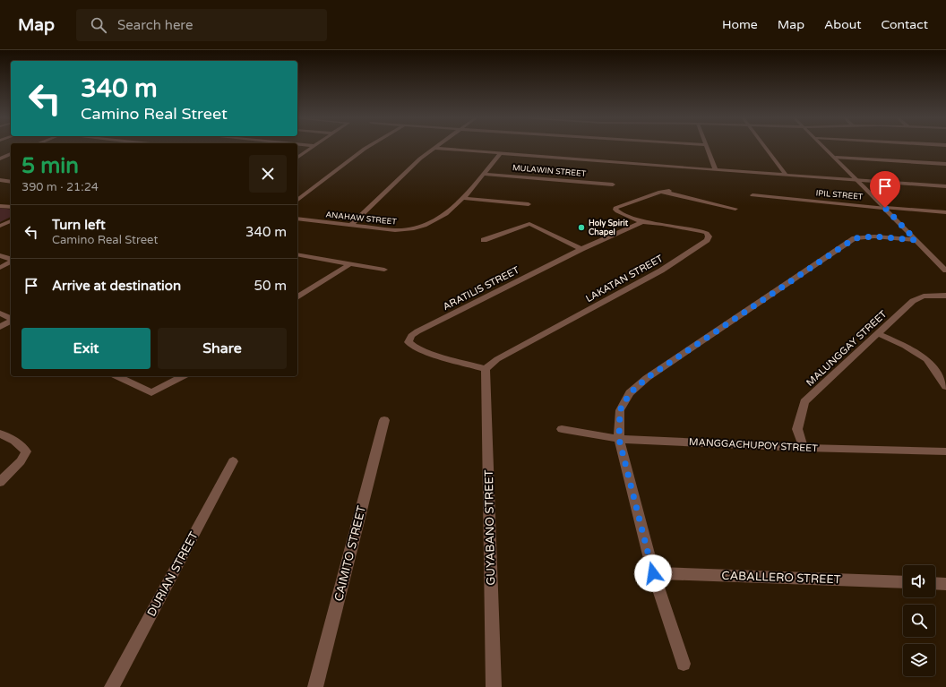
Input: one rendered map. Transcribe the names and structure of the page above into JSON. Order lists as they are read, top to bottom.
{
  "streets": {
    "street": [
      "MULAWIN STREET",
      "IPIL STREET",
      "ANAHAW STREET",
      "LAKATAN STREET",
      "ARATILIS STREET",
      "MALUNGGAY STREET",
      "MANGGACHUPOY STREET",
      "GUYABANO STREET",
      "CAIMITO STREET",
      "DURIAN STREET",
      "CABALLERO STREET"
    ]
  },
  "crossings": [
    ["MULAWIN STREET", "ANAHAW STREET"],
    ["LAKATAN STREET", "ARATILIS STREET"],
    ["LAKATAN STREET", "GUYABANO STREET"],
    ["ARATILIS STREET", "GUYABANO STREET"],
    ["MALUNGGAY STREET", "MANGGACHUPOY STREET"]
  ],
  "places": ["Holy Spirit Chapel"],
  "page": {
    "header": "Map",
    "search": "Search here",
    "nav": [
      "Home",
      "Map",
      "About",
      "Contact"
    ],
    "turn": ["340 m", "Camino Real Street"],
    "heading": ["5 min", "390 m · 21:24"],
    "list": [
      {
        "name": "Turn left",
        "note": "Camino Real Street",
        "value": "340 m"
      },
      {
        "name": "Arrive at destination",
        "value": "50 m"
      }
    ],
    "buttons": ["Exit", "Share"]
  }
}
